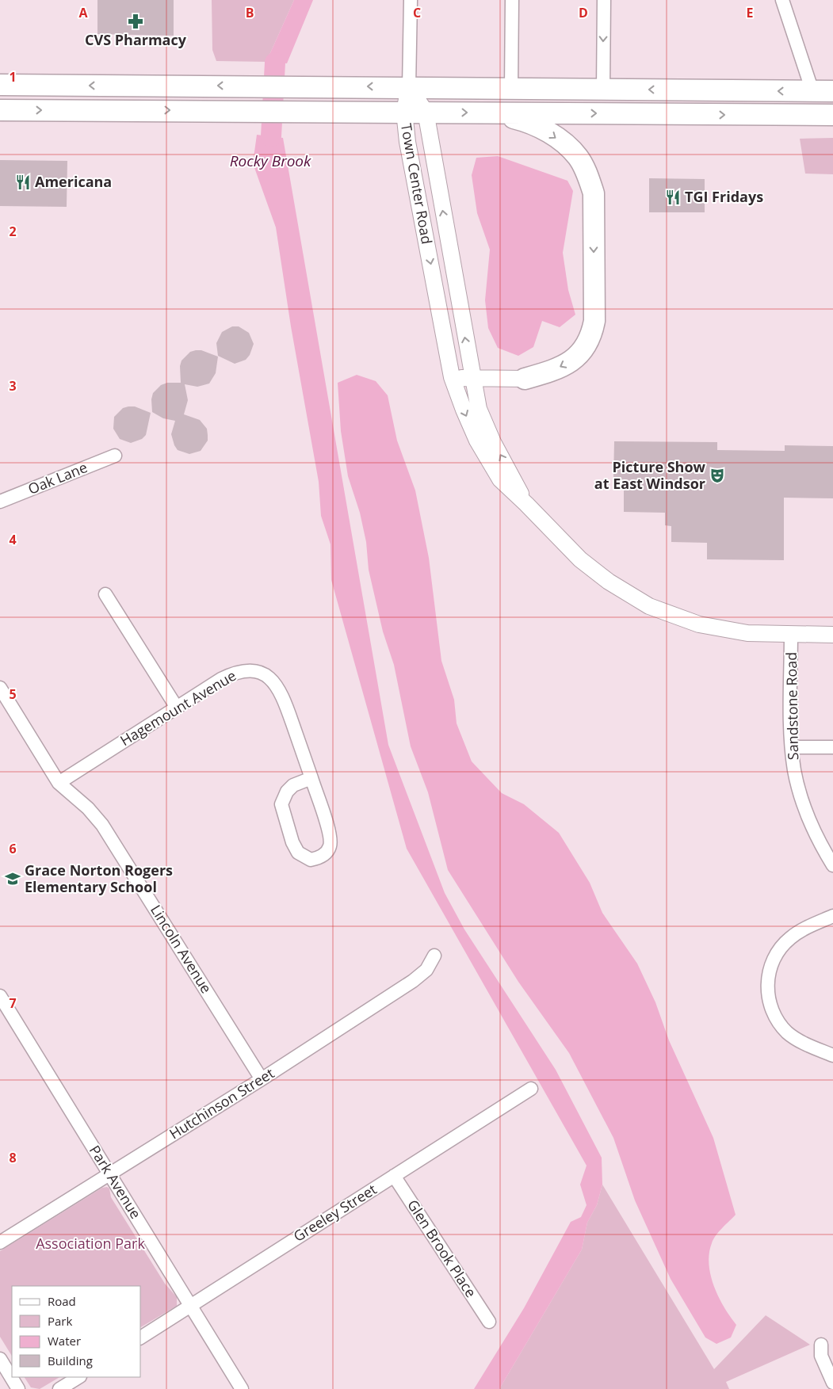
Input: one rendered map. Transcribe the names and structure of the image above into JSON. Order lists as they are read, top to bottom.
{
  "streets": {
    "street": [
      "Town Center Road",
      "Oak Lane",
      "Sandstone Road",
      "Hagemount Avenue",
      "Lincoln Avenue",
      "Hutchinson Street",
      "Park Avenue",
      "Greeley Street",
      "Glen Brook Place"
    ]
  },
  "crossings": [
    ["Town Center Road", "Sandstone Road"],
    ["Hagemount Avenue", "Lincoln Avenue"],
    ["Lincoln Avenue", "Hutchinson Street"],
    ["Hutchinson Street", "Park Avenue"],
    ["Park Avenue", "Greeley Street"],
    ["Greeley Street", "Glen Brook Place"]
  ],
  "water": ["Rocky Brook"],
  "parks": ["Association Park"],
  "places": {
    "pharmacy": ["CVS Pharmacy"],
    "restaurant": ["Americana", "TGI Fridays"],
    "theatre": ["Picture Show at East Windsor"],
    "school or university": ["Grace Norton Rogers Elementary School"]
  },
  "legend": [
    "Road",
    "Park",
    "Water",
    "Building"
  ],
  "grid": {
    "columns": [
      "A",
      "B",
      "C",
      "D",
      "E"
    ],
    "rows": [
      "1",
      "2",
      "3",
      "4",
      "5",
      "6",
      "7",
      "8"
    ]
  }
}
